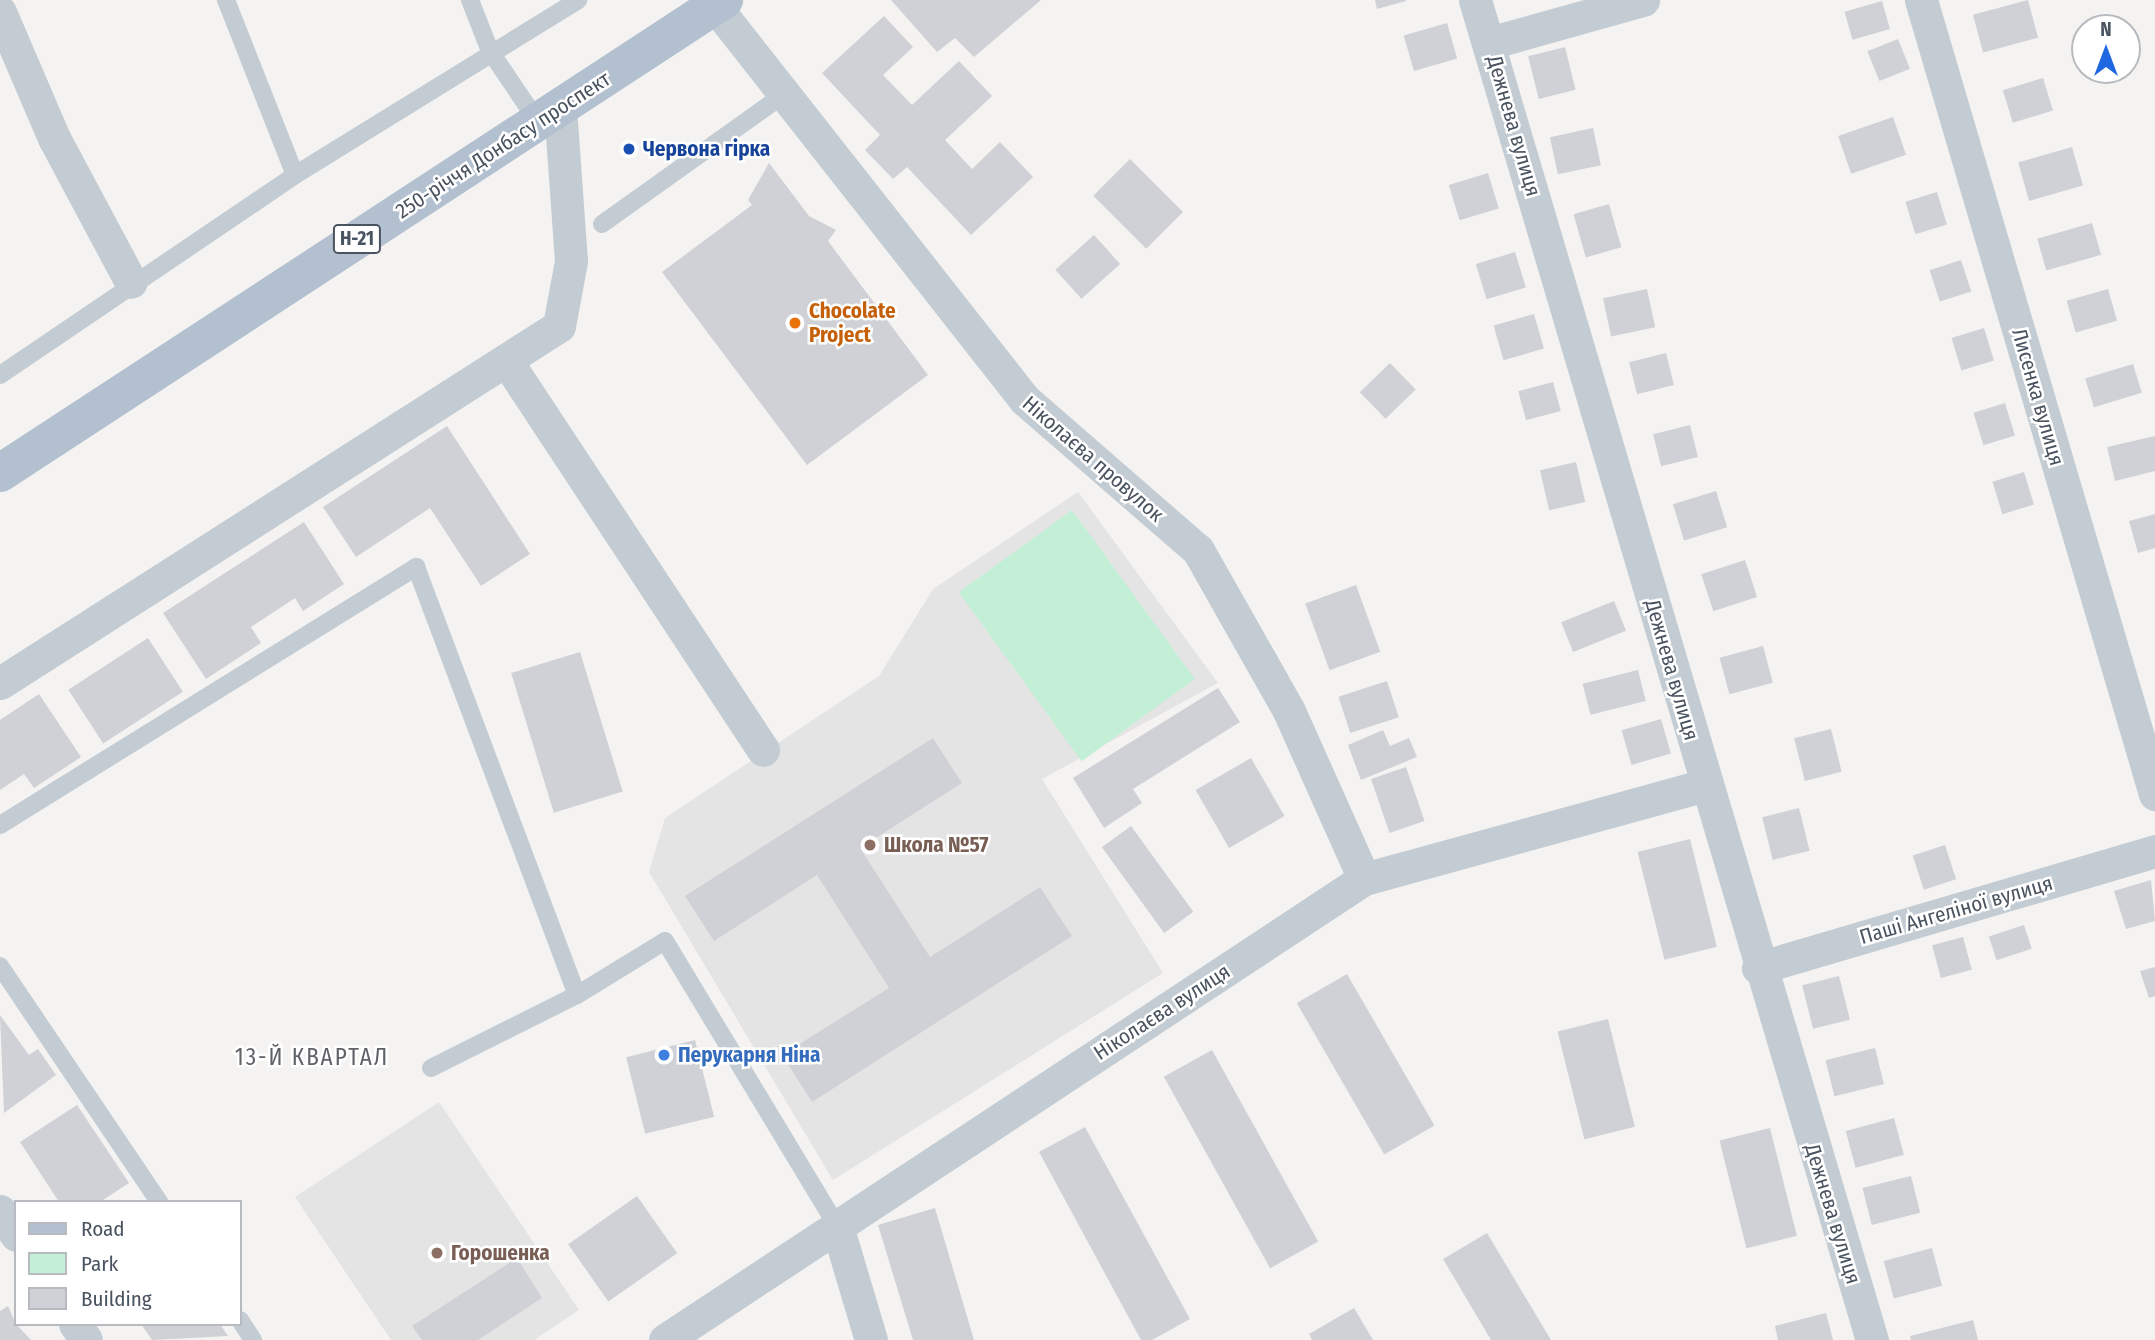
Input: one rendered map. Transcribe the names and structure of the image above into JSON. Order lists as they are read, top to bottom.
{
  "streets": {
    "main road": ["250-річчя Донбасу проспект", "Н-21"],
    "street": [
      "Дежнева вулиця",
      "Лисенка вулиця",
      "Ніколаєва провулок",
      "Паші Ангеліної вулиця",
      "Ніколаєва вулиця"
    ]
  },
  "crossings": [
    ["Дежнева вулиця", "Паші Ангеліної вулиця"],
    ["Дежнева вулиця", "Ніколаєва вулиця"],
    ["250-річчя Донбасу проспект", "Ніколаєва провулок"],
    ["Ніколаєва провулок", "Ніколаєва вулиця"]
  ],
  "districts": ["13-Й КВАРТАЛ"],
  "places": [
    "Червона гірка",
    "Chocolate Project",
    "Школа №57",
    "Перукарня Ніна",
    "Горошенка"
  ],
  "legend": ["Road", "Park", "Building"],
  "north": "top"
}
